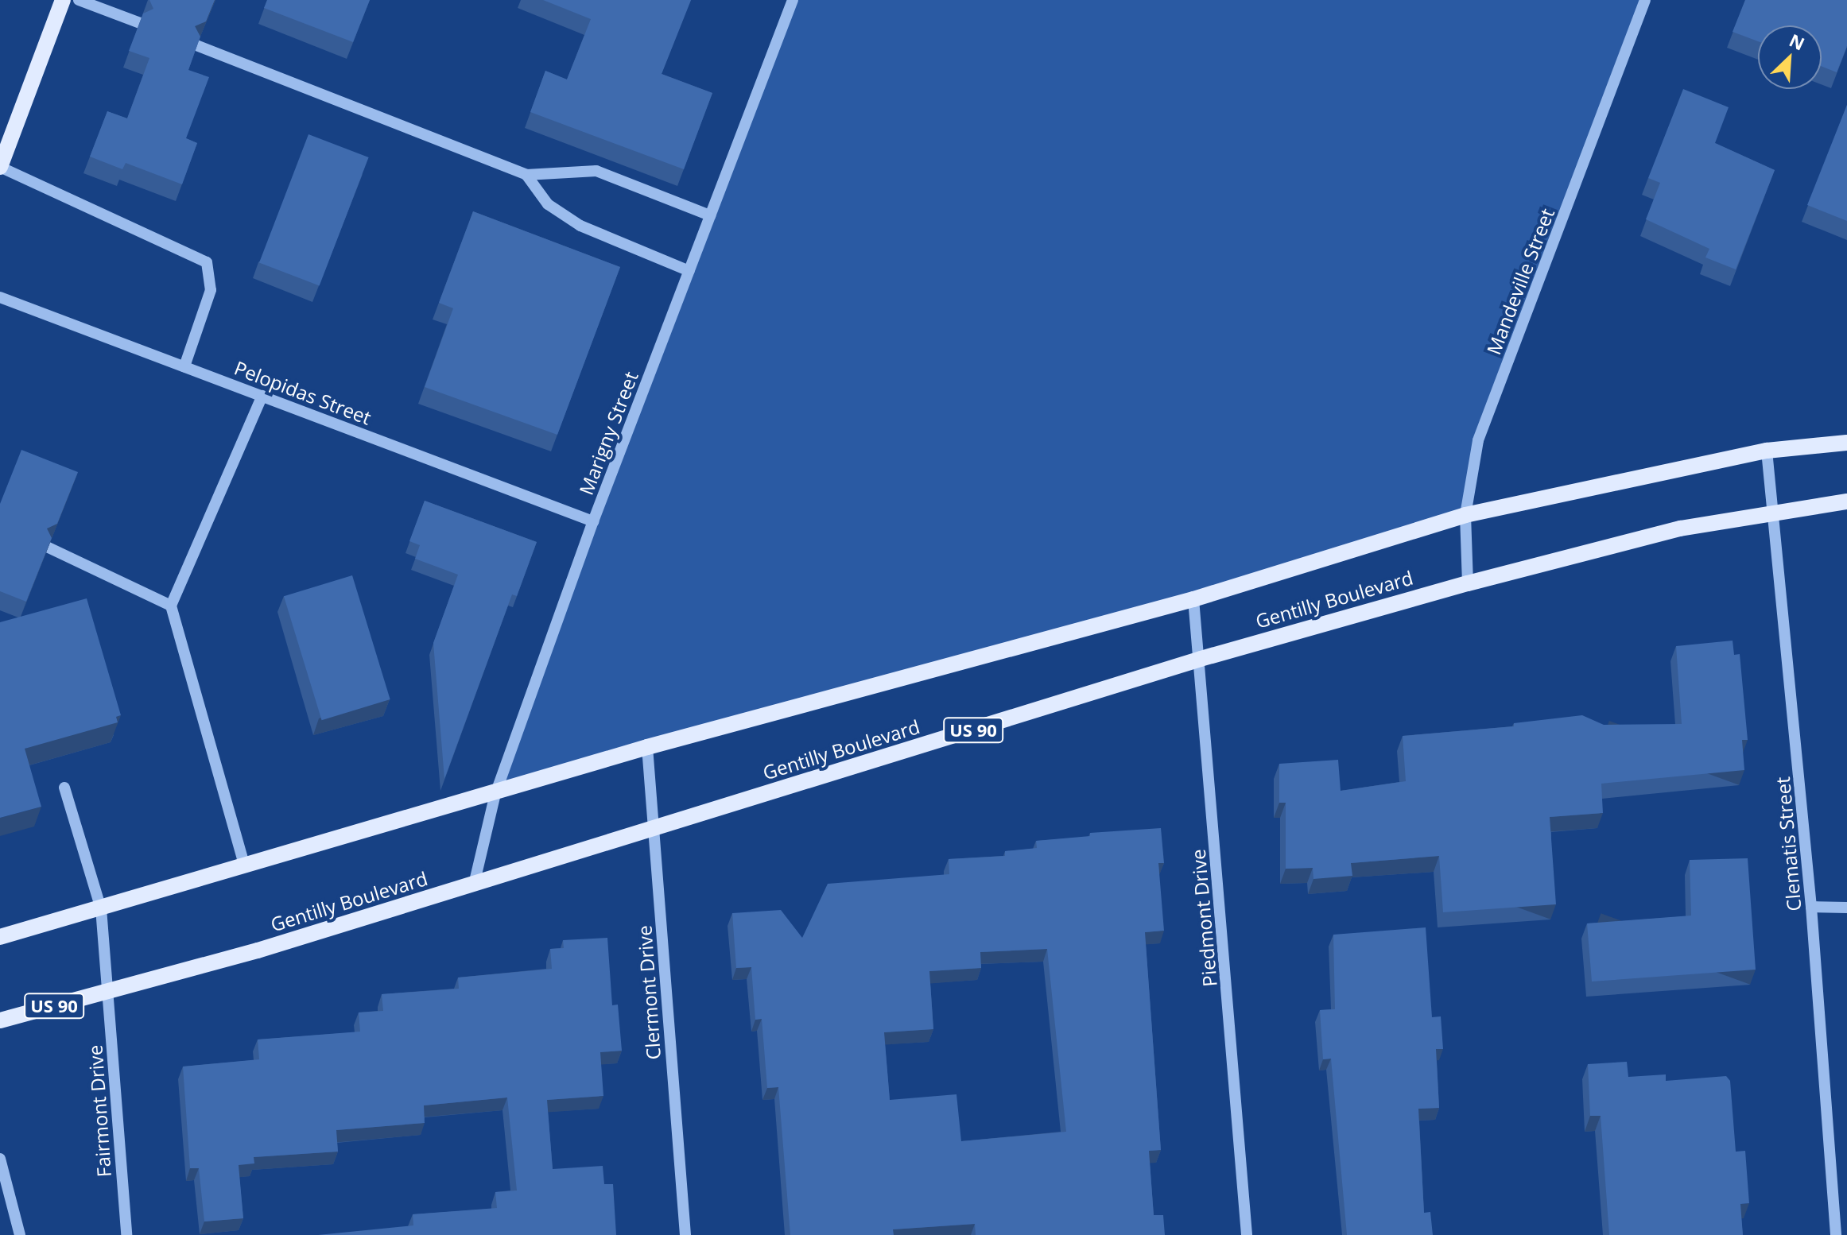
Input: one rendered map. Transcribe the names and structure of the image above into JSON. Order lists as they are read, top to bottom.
{
  "streets": {
    "main road": ["Gentilly Boulevard", "US 90"],
    "street": [
      "Mandeville Street",
      "Pelopidas Street",
      "Marigny Street",
      "Clematis Street",
      "Piedmont Drive",
      "Clermont Drive",
      "Fairmont Drive"
    ]
  },
  "crossings": [
    ["Mandeville Street", "Gentilly Boulevard"],
    ["Pelopidas Street", "Marigny Street"],
    ["Marigny Street", "Gentilly Boulevard"],
    ["Gentilly Boulevard", "Clematis Street"],
    ["Gentilly Boulevard", "Piedmont Drive"],
    ["Gentilly Boulevard", "Clermont Drive"],
    ["Gentilly Boulevard", "Fairmont Drive"]
  ],
  "north": "top right"
}
